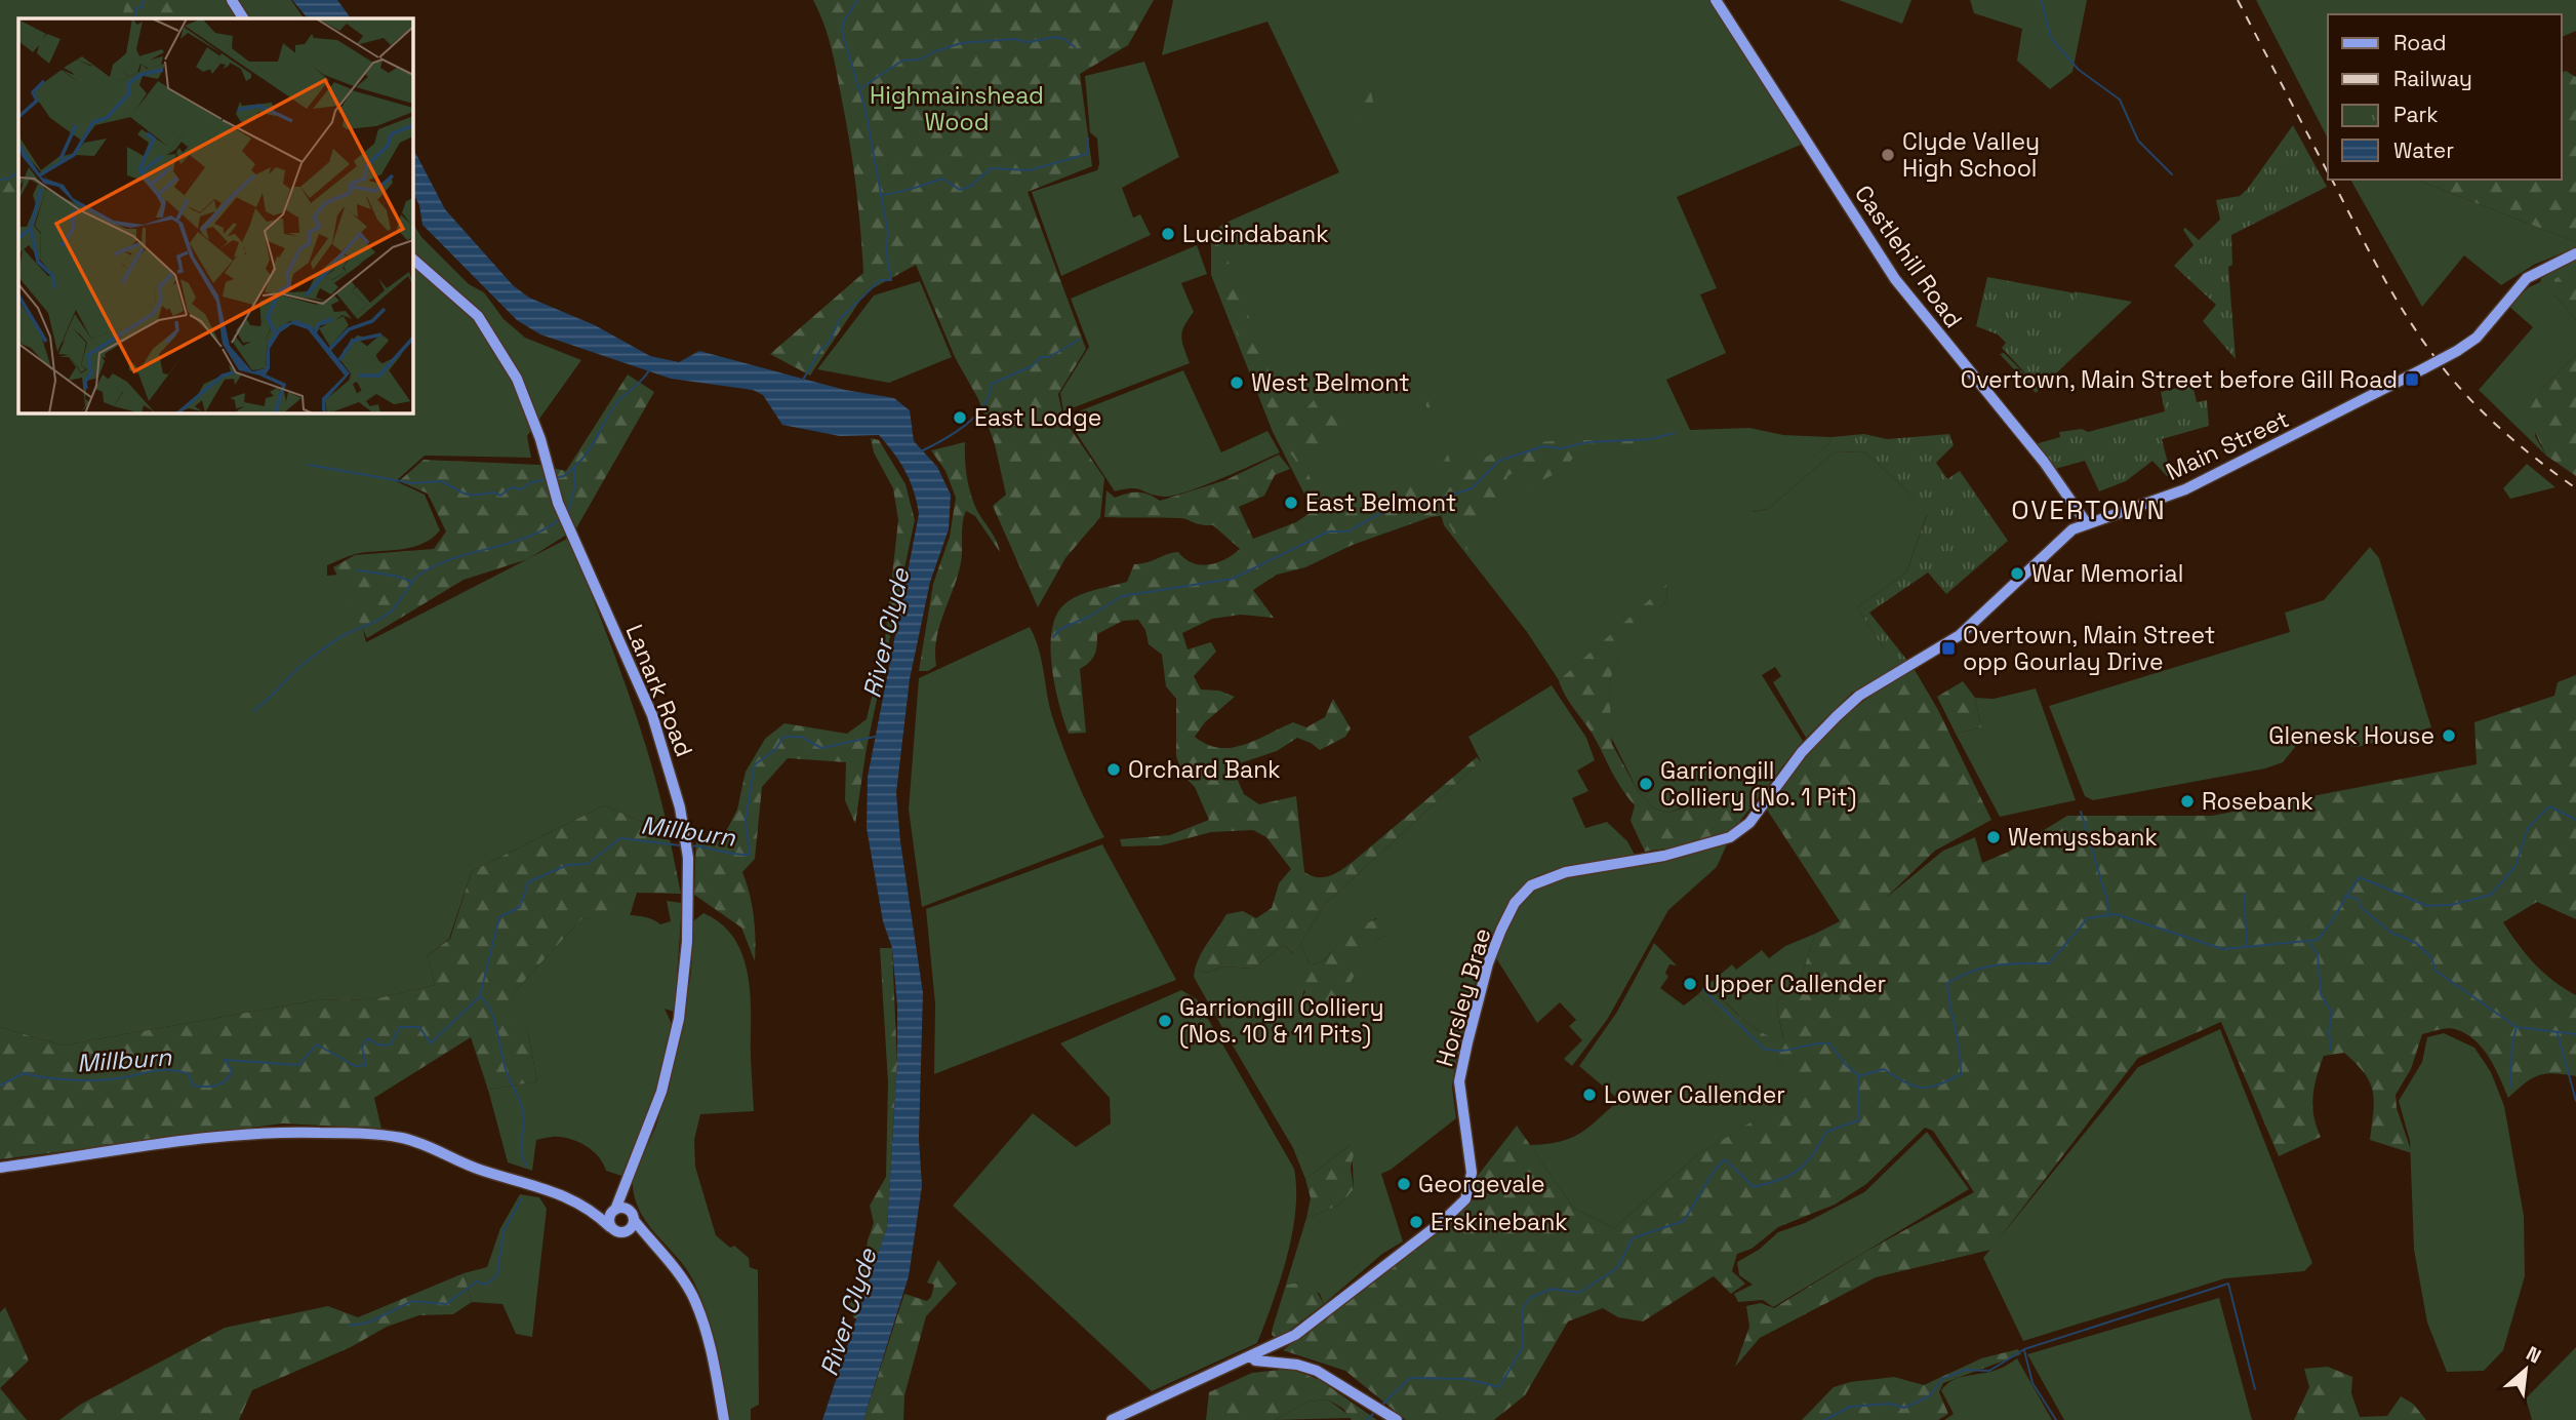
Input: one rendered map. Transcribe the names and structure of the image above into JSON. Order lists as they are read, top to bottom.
{
  "streets": {
    "main road": [
      "Castlehill Road",
      "Main Street",
      "Lanark Road",
      "Horsley Brae"
    ]
  },
  "crossings": [
    ["Castlehill Road", "Main Street"],
    ["Main Street", "Horsley Brae"]
  ],
  "districts": ["OVERTOWN"],
  "water": ["River Clyde", "Millburn"],
  "parks": ["Highmainshead Wood"],
  "places": {
    "other": [
      "Clyde Valley High School",
      "Lucindabank",
      "West Belmont",
      "East Lodge",
      "East Belmont",
      "War Memorial",
      "Glenesk House",
      "Orchard Bank",
      "Garriongill Colliery (No. 1 Pit)",
      "Rosebank",
      "Wemyssbank",
      "Upper Callender",
      "Garriongill Colliery (Nos. 10 & 11 Pits)",
      "Lower Callender",
      "Georgevale",
      "Erskinebank"
    ],
    "transit": ["Overtown, Main Street before Gill Road", "Overtown, Main Street opp Gourlay Drive"]
  },
  "legend": [
    "Road",
    "Railway",
    "Park",
    "Water"
  ],
  "north": "top right"
}
